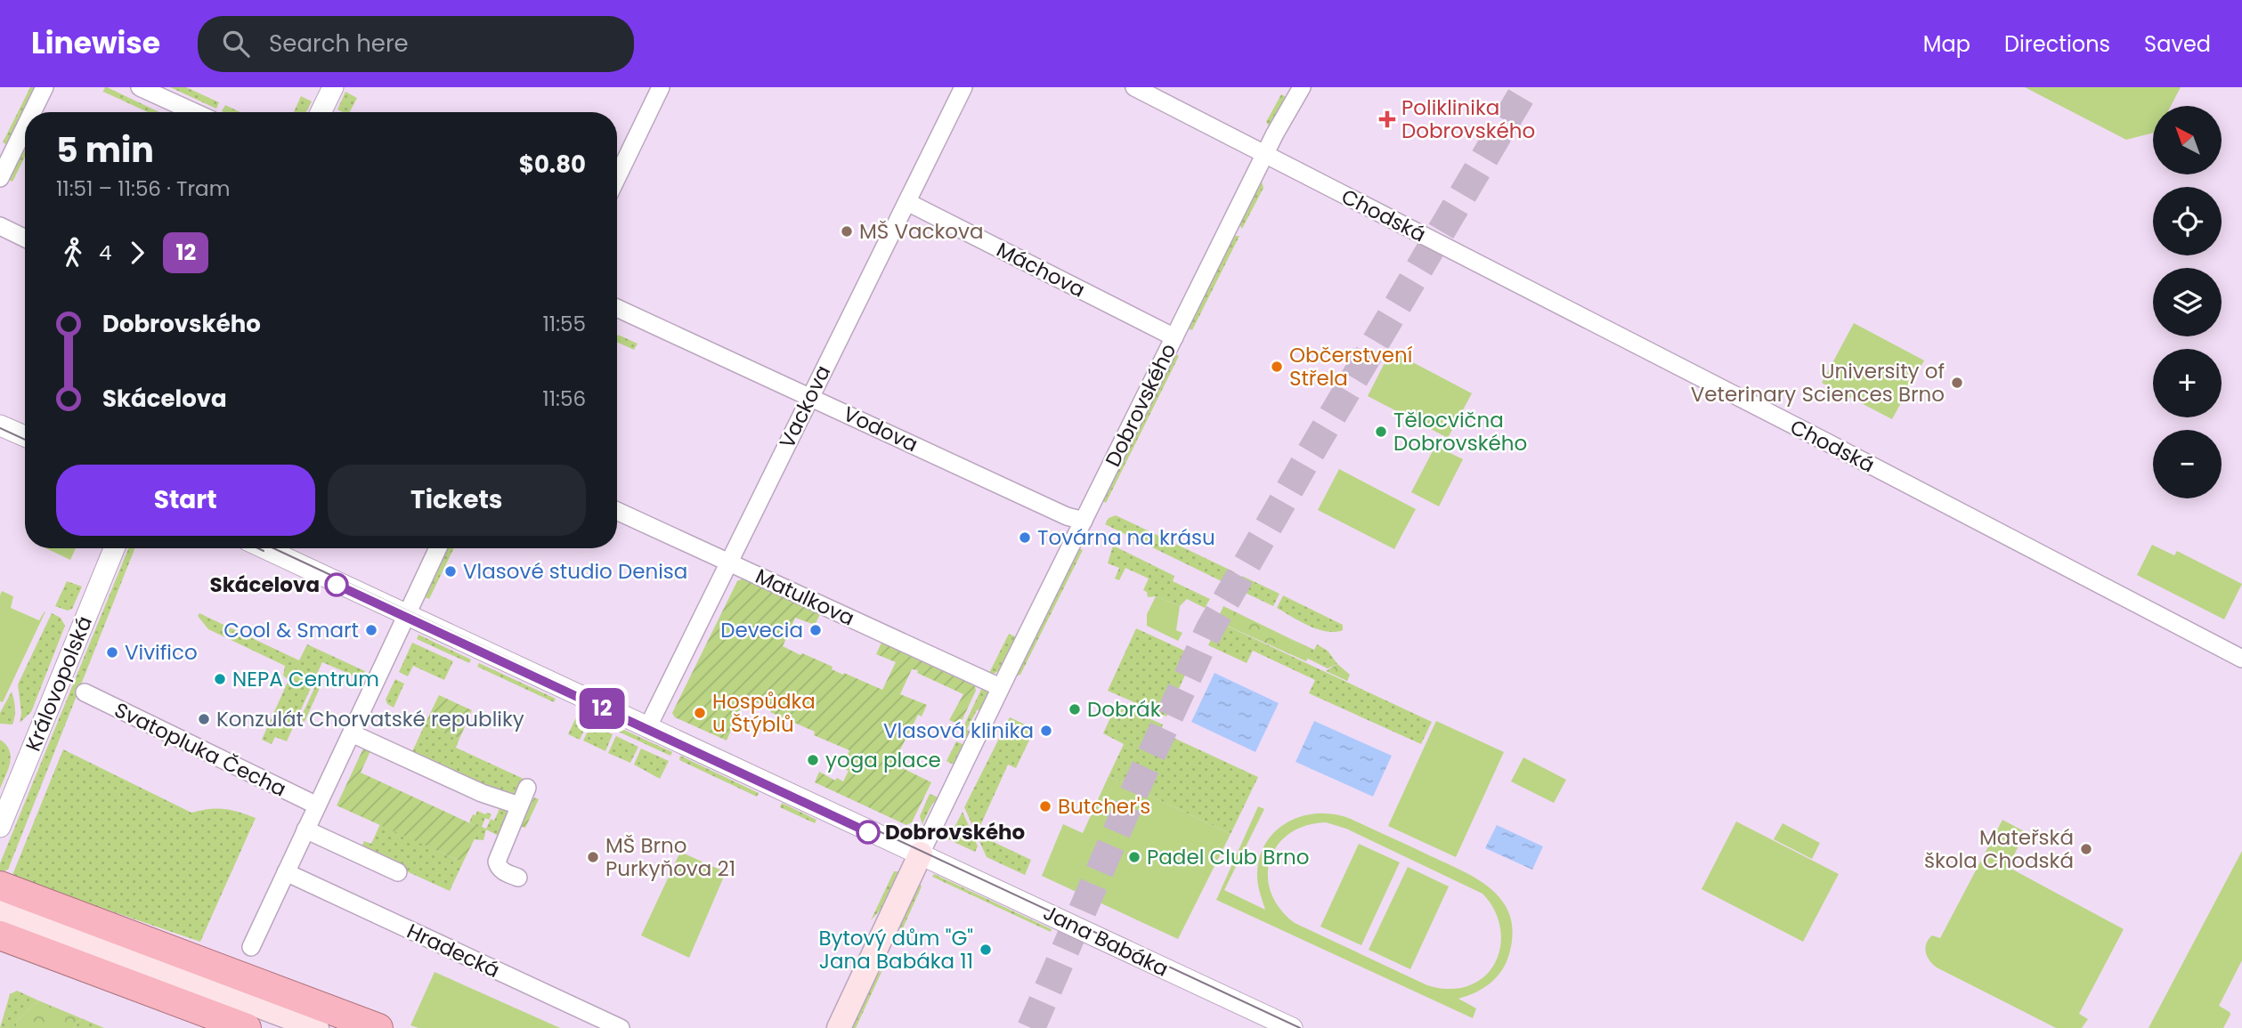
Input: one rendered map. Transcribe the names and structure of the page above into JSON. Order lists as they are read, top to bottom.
{
  "streets": {
    "main road": ["Dobrovského"],
    "street": [
      "Chodská",
      "Máchova",
      "Vackova",
      "Vodova",
      "Matulkova",
      "Královopolská",
      "Svatopluka Čecha",
      "Jana Babáka",
      "Hradecká"
    ]
  },
  "crossings": [
    ["Chodská", "Dobrovského"],
    ["Máchova", "Dobrovského"],
    ["Máchova", "Vackova"],
    ["Dobrovského", "Vodova"],
    ["Dobrovského", "Matulkova"],
    ["Dobrovského", "Jana Babáka"],
    ["Vackova", "Vodova"],
    ["Vackova", "Matulkova"],
    ["Vackova", "Jana Babáka"]
  ],
  "places": {
    "health": ["Poliklinika Dobrovského"],
    "other": [
      "MŠ Vackova",
      "Občerstvení Střela",
      "University of Veterinary Sciences Brno",
      "Tělocvična Dobrovského",
      "Továrna na krásu",
      "Vlasové studio Denisa",
      "Skácelova",
      "Cool & Smart",
      "Devecia",
      "Vivifico",
      "NEPA Centrum",
      "Dobrák",
      "Hospůdka u Štýblů",
      "Konzulát Chorvatské republiky",
      "Vlasová klinika",
      "yoga place",
      "Butcher's",
      "Dobrovského",
      "Mateřská škola Chodská",
      "MŠ Brno Purkyňova 21",
      "Padel Club Brno",
      "Bytový dům \"G\" Jana Babáka 11"
    ]
  },
  "lines": ["tram line 12"],
  "north": "top left",
  "page": {
    "header": "Linewise",
    "search": "Search here",
    "nav": ["Map", "Directions", "Saved"],
    "on_map": "12",
    "map_buttons": ["+", "−"],
    "heading": ["5 min", "11:51 – 11:56 · Tram", "$0.80"],
    "legs": ["4", "12"],
    "list": [
      {
        "name": "Dobrovského",
        "value": "11:55"
      },
      {
        "name": "Skácelova",
        "value": "11:56"
      }
    ],
    "buttons": ["Start", "Tickets"]
  }
}
